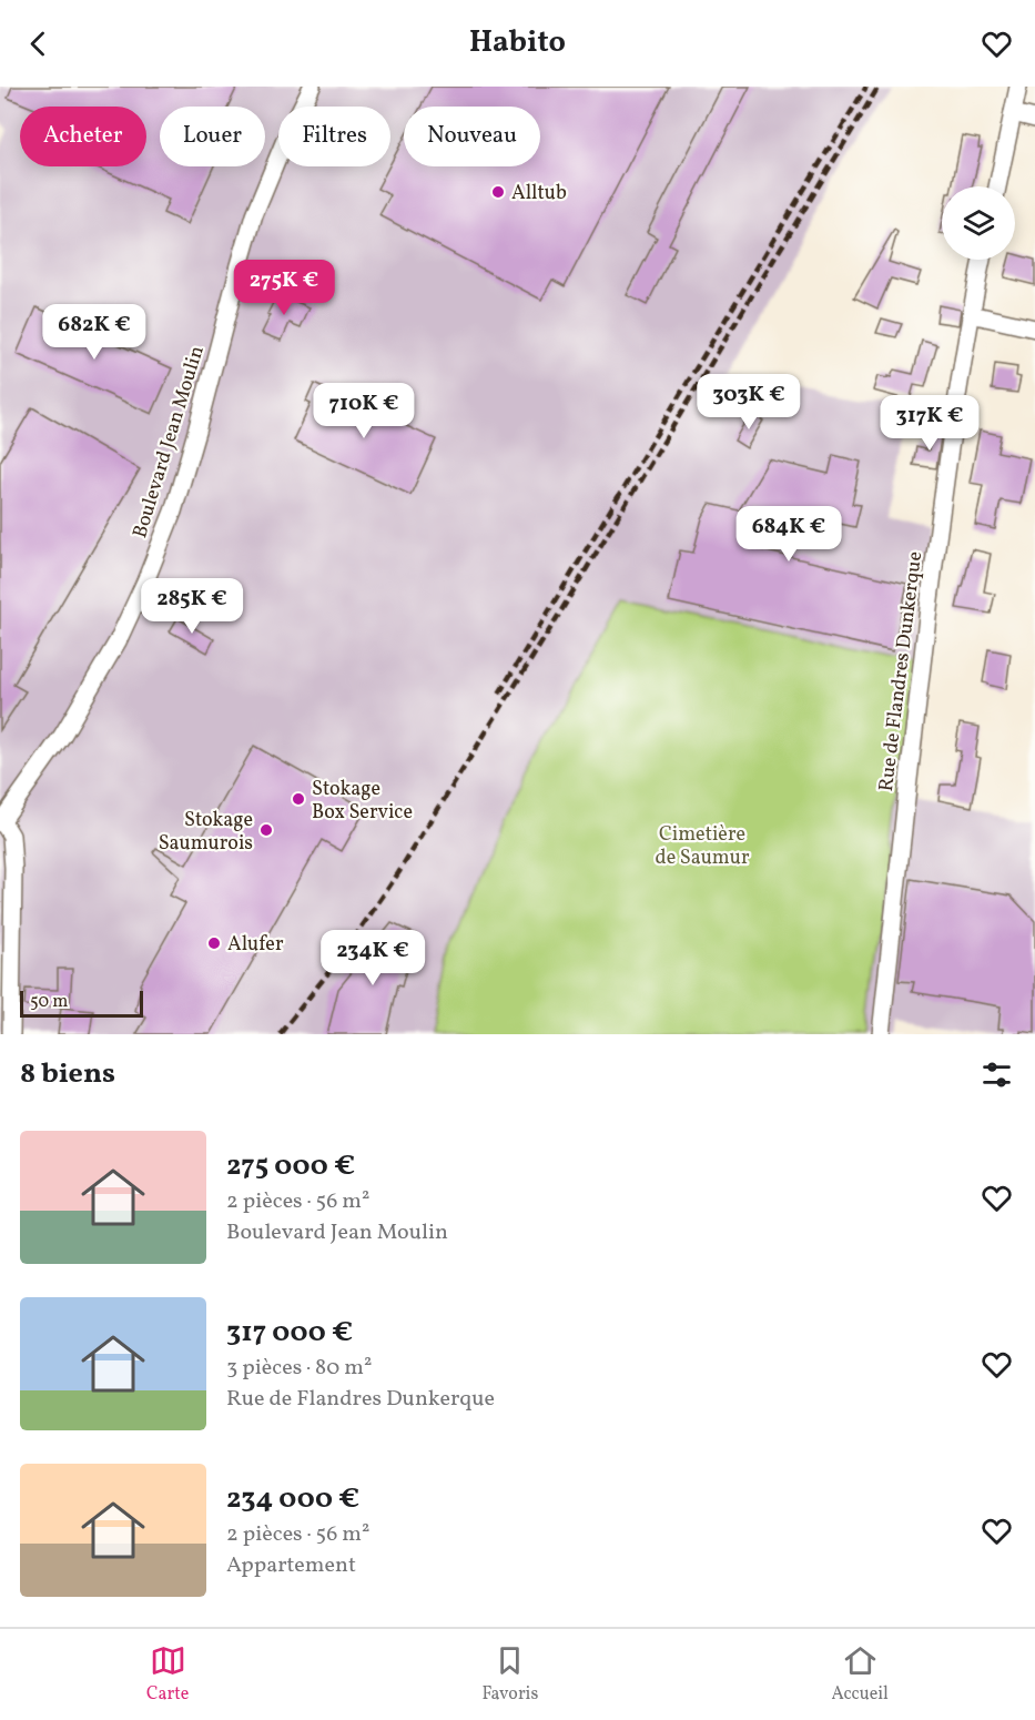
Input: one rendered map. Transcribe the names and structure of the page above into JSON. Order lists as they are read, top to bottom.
{
  "streets": {
    "street": ["Boulevard Jean Moulin", "Rue de Flandres Dunkerque"]
  },
  "parks": ["Cimetière de Saumur"],
  "places": [
    "Alltub",
    "Stokage Box Service",
    "Stokage Saumurois",
    "Alufer"
  ],
  "scale_bar": "50 m",
  "page": {
    "header": "Habito",
    "chip": [
      "Acheter",
      "Louer",
      "Filtres",
      "Nouveau"
    ],
    "price": [
      "275K €",
      "682K €",
      "303K €",
      "710K €",
      "317K €",
      "684K €",
      "285K €",
      "234K €"
    ],
    "scale": "50 m",
    "heading": "8 biens",
    "list": [
      {
        "name": "275 000 €",
        "note": "2 pièces · 56 m² · Boulevard Jean Moulin"
      },
      {
        "name": "317 000 €",
        "note": "3 pièces · 80 m² · Rue de Flandres Dunkerque"
      },
      {
        "name": "234 000 €",
        "note": "2 pièces · 56 m² · Appartement"
      }
    ],
    "tabs": ["Carte", "Favoris", "Accueil"]
  }
}
